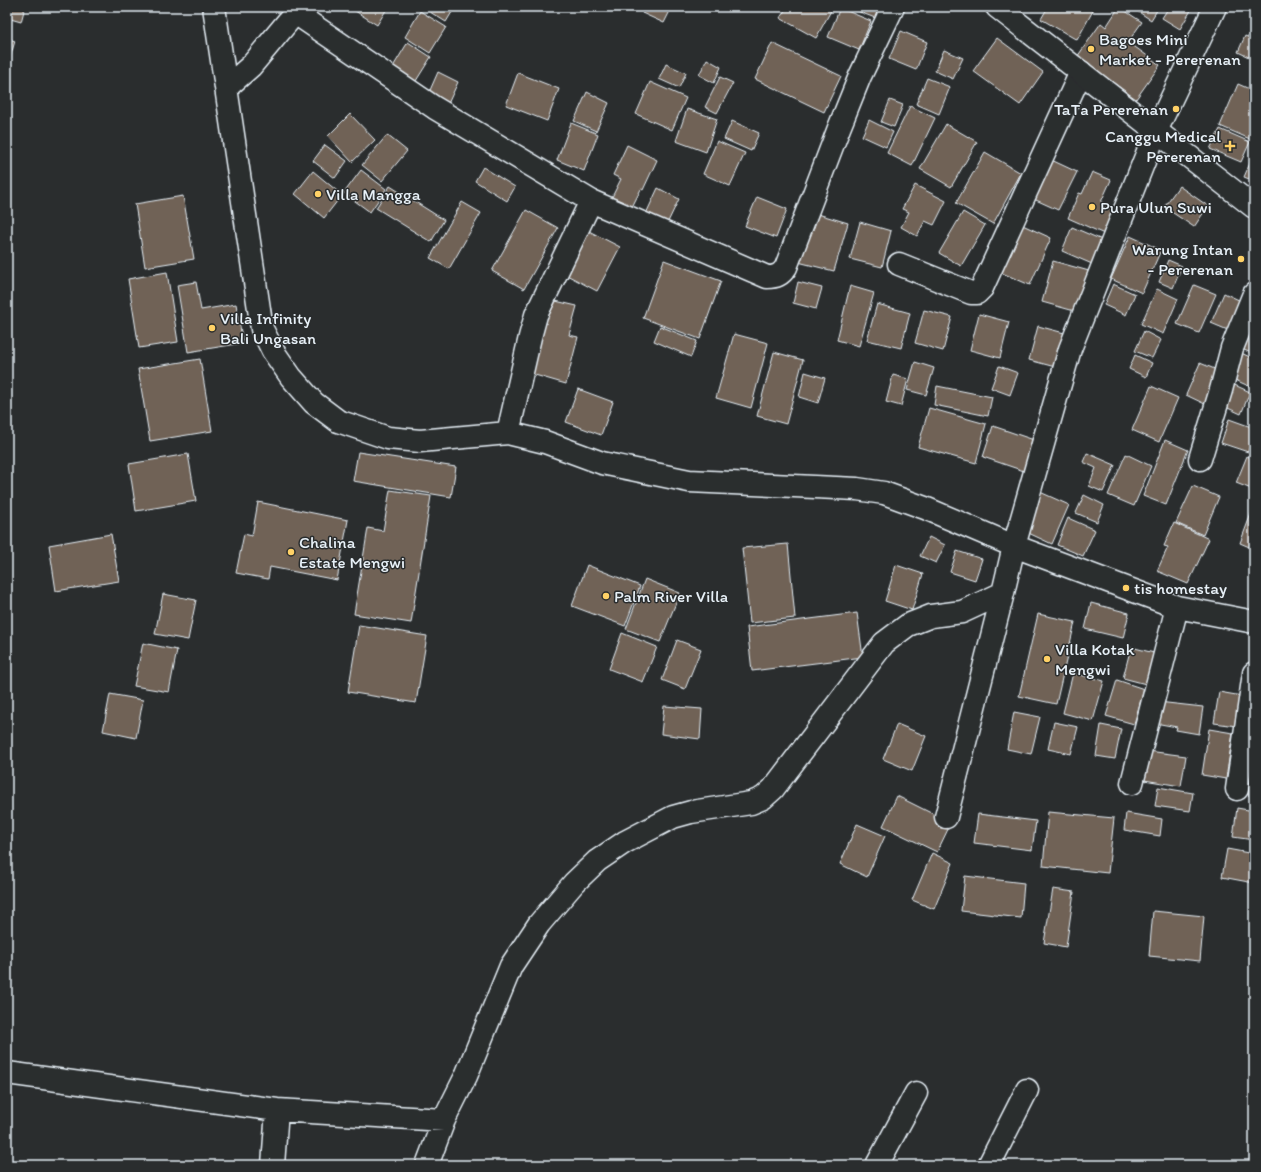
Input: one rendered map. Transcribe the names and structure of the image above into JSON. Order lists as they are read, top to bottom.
{
  "places": {
    "other": [
      "Bagoes Mini Market - Pererenan",
      "TaTa Pererenan",
      "Villa Mangga",
      "Pura Ulun Suwi",
      "Warung Intan - Pererenan",
      "Villa Infinity Bali Ungasan",
      "Chalina Estate Mengwi",
      "tis homestay",
      "Palm River Villa",
      "Villa Kotak Mengwi"
    ],
    "health": ["Canggu Medical Pererenan"]
  }
}
